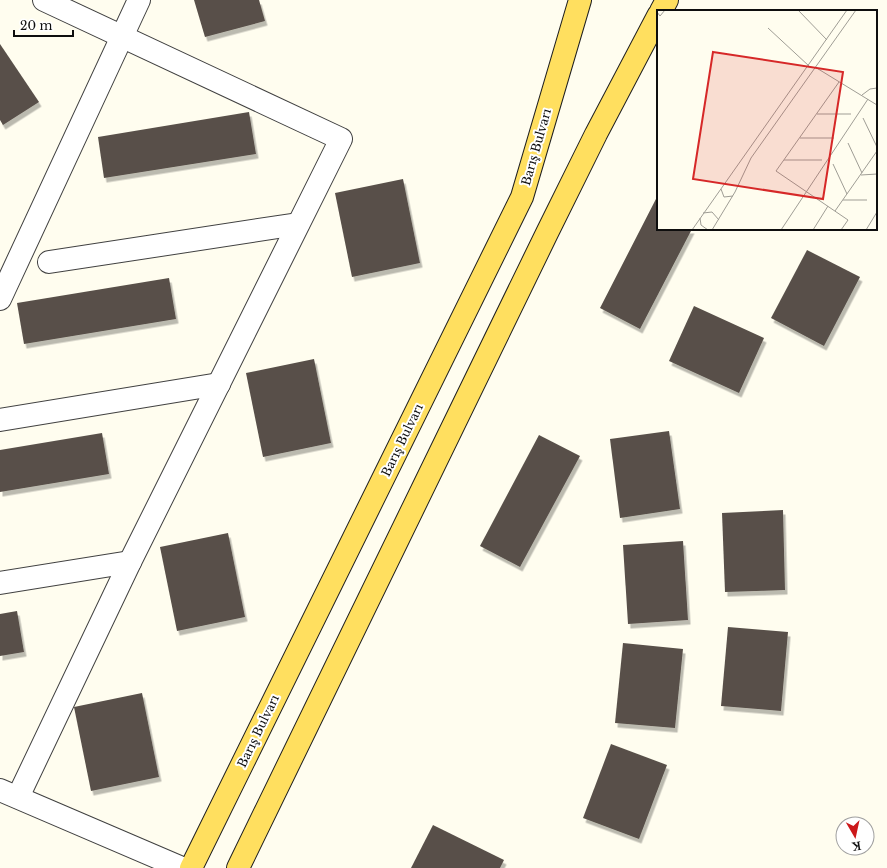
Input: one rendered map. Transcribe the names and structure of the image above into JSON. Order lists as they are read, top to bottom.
{
  "streets": {
    "main road": ["Barış Bulvarı"]
  },
  "scale_bar": "20 m",
  "north": "bottom"
}
